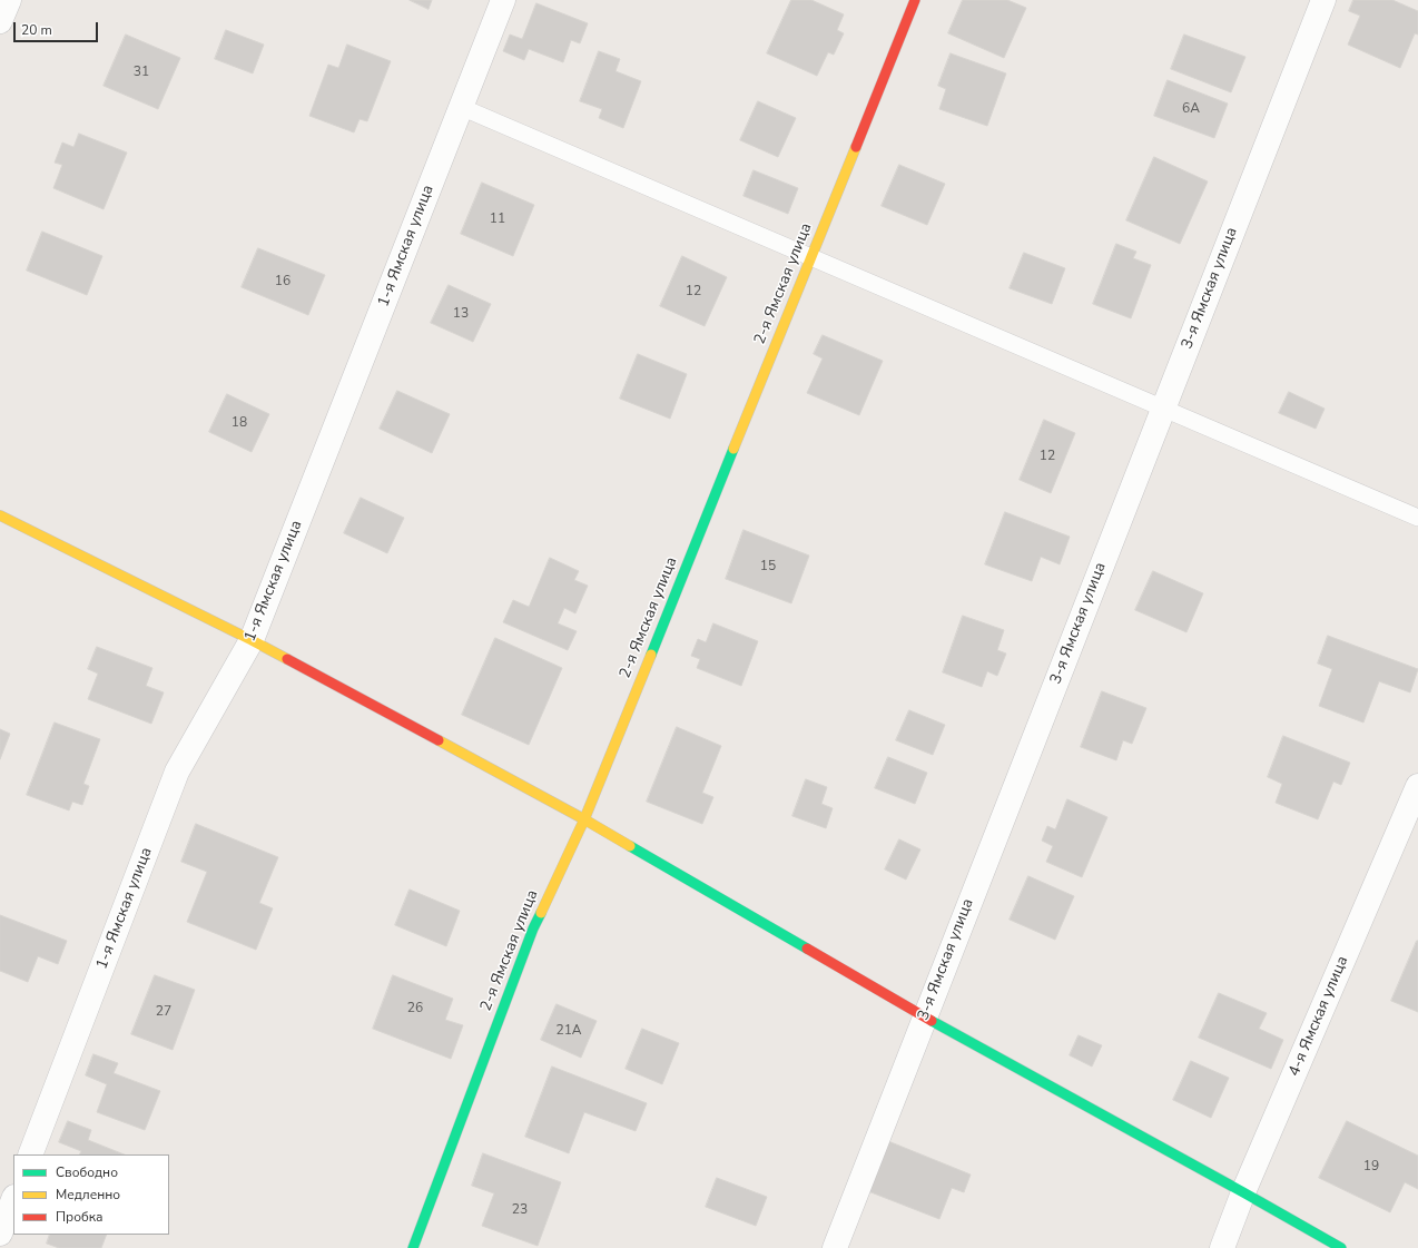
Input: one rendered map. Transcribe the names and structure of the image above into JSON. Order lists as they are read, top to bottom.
{
  "streets": {
    "street": [
      "1-я Ямская улица",
      "2-я Ямская улица",
      "3-я Ямская улица",
      "4-я Ямская улица"
    ]
  },
  "house_numbers": [
    "31",
    "6А",
    "11",
    "16",
    "12",
    "13",
    "18",
    "12",
    "15",
    "26",
    "27",
    "21А",
    "19",
    "23"
  ],
  "legend": ["Свободно", "Медленно", "Пробка"],
  "scale_bar": "20 m"
}
